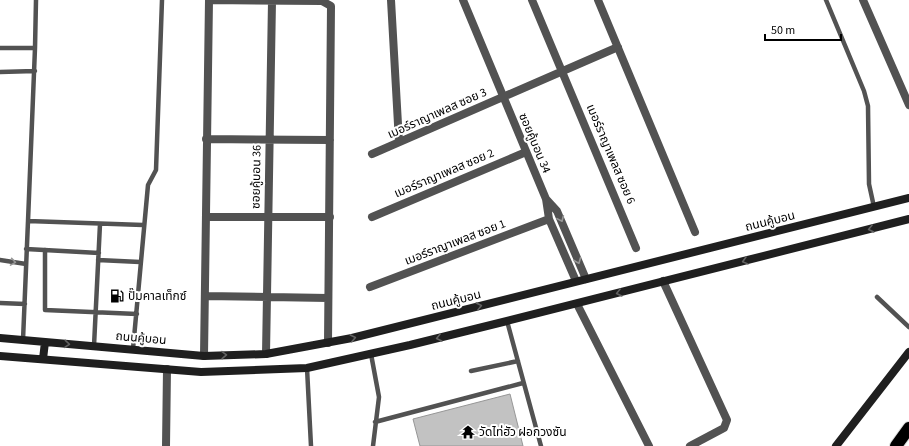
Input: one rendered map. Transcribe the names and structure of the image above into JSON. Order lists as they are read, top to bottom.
{
  "streets": {
    "main road": ["ถนนคู้บอน"],
    "street": [
      "เมอร์ราญาเพลส ซอย 3",
      "ซอยคู้บอน 34",
      "เมอร์ราญาเพลส ซอย 6",
      "เมอร์ราญาเพลส ซอย 2",
      "ซอยคู้บอน 36",
      "เมอร์ราญาเพลส ซอย 1"
    ]
  },
  "crossings": [
    ["เมอร์ราญาเพลส ซอย 3", "ซอยคู้บอน 34"],
    ["ซอยคู้บอน 34", "เมอร์ราญาเพลส ซอย 2"],
    ["ซอยคู้บอน 34", "ถนนคู้บอน"],
    ["ซอยคู้บอน 34", "เมอร์ราญาเพลส ซอย 1"],
    ["ซอยคู้บอน 36", "ถนนคู้บอน"]
  ],
  "places": {
    "fuel station": ["ปั๊มคาลเท็กซ์"],
    "temple": ["วัดไท่ฮัว ฝอกวงซัน"]
  },
  "scale_bar": "50 m"
}
